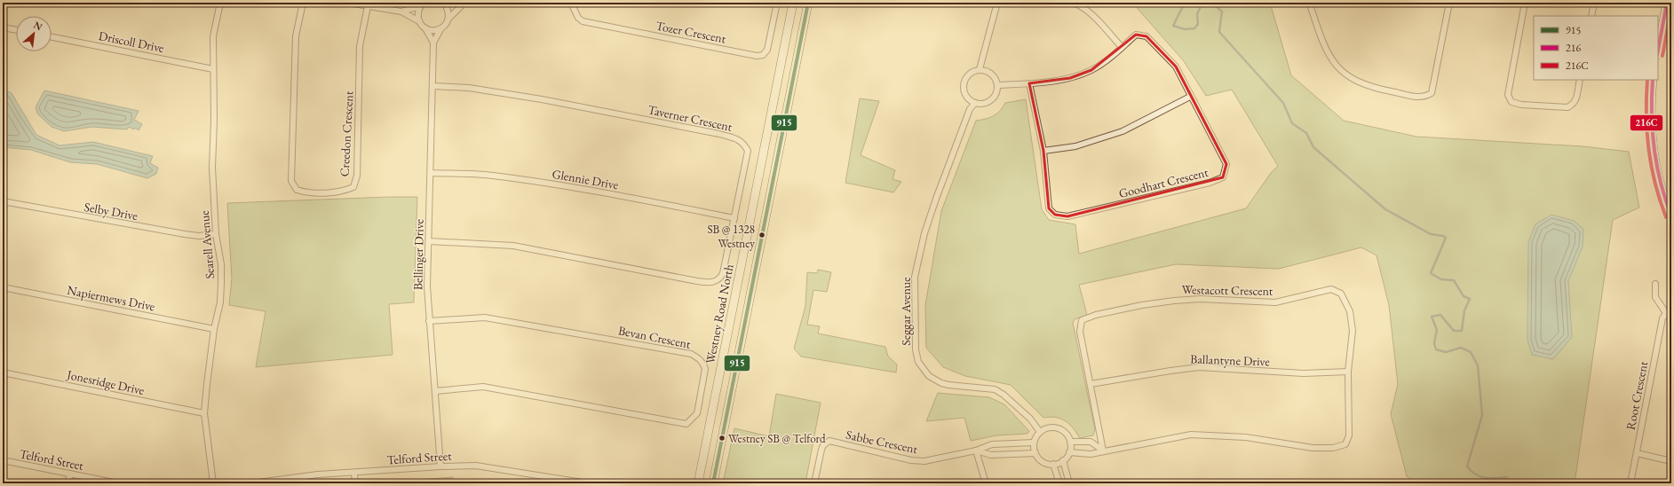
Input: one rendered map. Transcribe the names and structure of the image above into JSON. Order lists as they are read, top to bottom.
{
  "streets": {
    "main road": ["Westney Road North"],
    "street": [
      "Tozer Crescent",
      "Driscoll Drive",
      "Taverner Crescent",
      "Creedon Crescent",
      "Glennie Drive",
      "Goodhart Crescent",
      "Selby Drive",
      "Searell Avenue",
      "Bellinger Drive",
      "Westacott Crescent",
      "Napiermews Drive",
      "Seggar Avenue",
      "Bevan Crescent",
      "Ballantyne Drive",
      "Jonesridge Drive",
      "Root Crescent",
      "Sabbe Crescent",
      "Telford Street"
    ]
  },
  "crossings": [
    ["Driscoll Drive", "Searell Avenue"],
    ["Taverner Crescent", "Glennie Drive"],
    ["Taverner Crescent", "Bellinger Drive"],
    ["Glennie Drive", "Bellinger Drive"],
    ["Goodhart Crescent", "Seggar Avenue"],
    ["Selby Drive", "Searell Avenue"],
    ["Searell Avenue", "Napiermews Drive"],
    ["Searell Avenue", "Jonesridge Drive"],
    ["Bellinger Drive", "Bevan Crescent"],
    ["Bellinger Drive", "Telford Street"],
    ["Westacott Crescent", "Seggar Avenue"],
    ["Westacott Crescent", "Ballantyne Drive"],
    ["Westacott Crescent", "Sabbe Crescent"],
    ["Seggar Avenue", "Sabbe Crescent"]
  ],
  "places": ["SB @ 1328 Westney", "Westney SB @ Telford"],
  "lines": ["transit line 915", "transit line 216", "transit line 216C"],
  "legend": ["915", "216", "216C"],
  "north": "top right"
}
